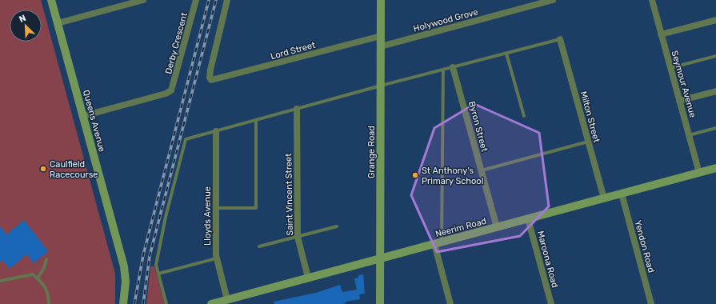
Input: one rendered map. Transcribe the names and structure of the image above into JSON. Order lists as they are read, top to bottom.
{
  "streets": {
    "main road": ["Queens Avenue", "Grange Road", "Neerim Road"],
    "street": [
      "Holywood Grove",
      "Derby Crescent",
      "Lord Street",
      "Seymour Avenue",
      "Milton Street",
      "Byron Street",
      "Saint Vincent Street",
      "Lloyds Avenue",
      "Yendon Road",
      "Maroona Road"
    ]
  },
  "crossings": [
    ["Holywood Grove", "Grange Road"],
    ["Derby Crescent", "Queens Avenue"],
    ["Lord Street", "Grange Road"],
    ["Seymour Avenue", "Neerim Road"],
    ["Milton Street", "Neerim Road"],
    ["Byron Street", "Neerim Road"],
    ["Grange Road", "Neerim Road"],
    ["Saint Vincent Street", "Neerim Road"],
    ["Lloyds Avenue", "Neerim Road"],
    ["Neerim Road", "Yendon Road"],
    ["Neerim Road", "Maroona Road"]
  ],
  "places": ["Caulfield Racecourse", "St Anthony's Primary School"],
  "north": "top left"
}
